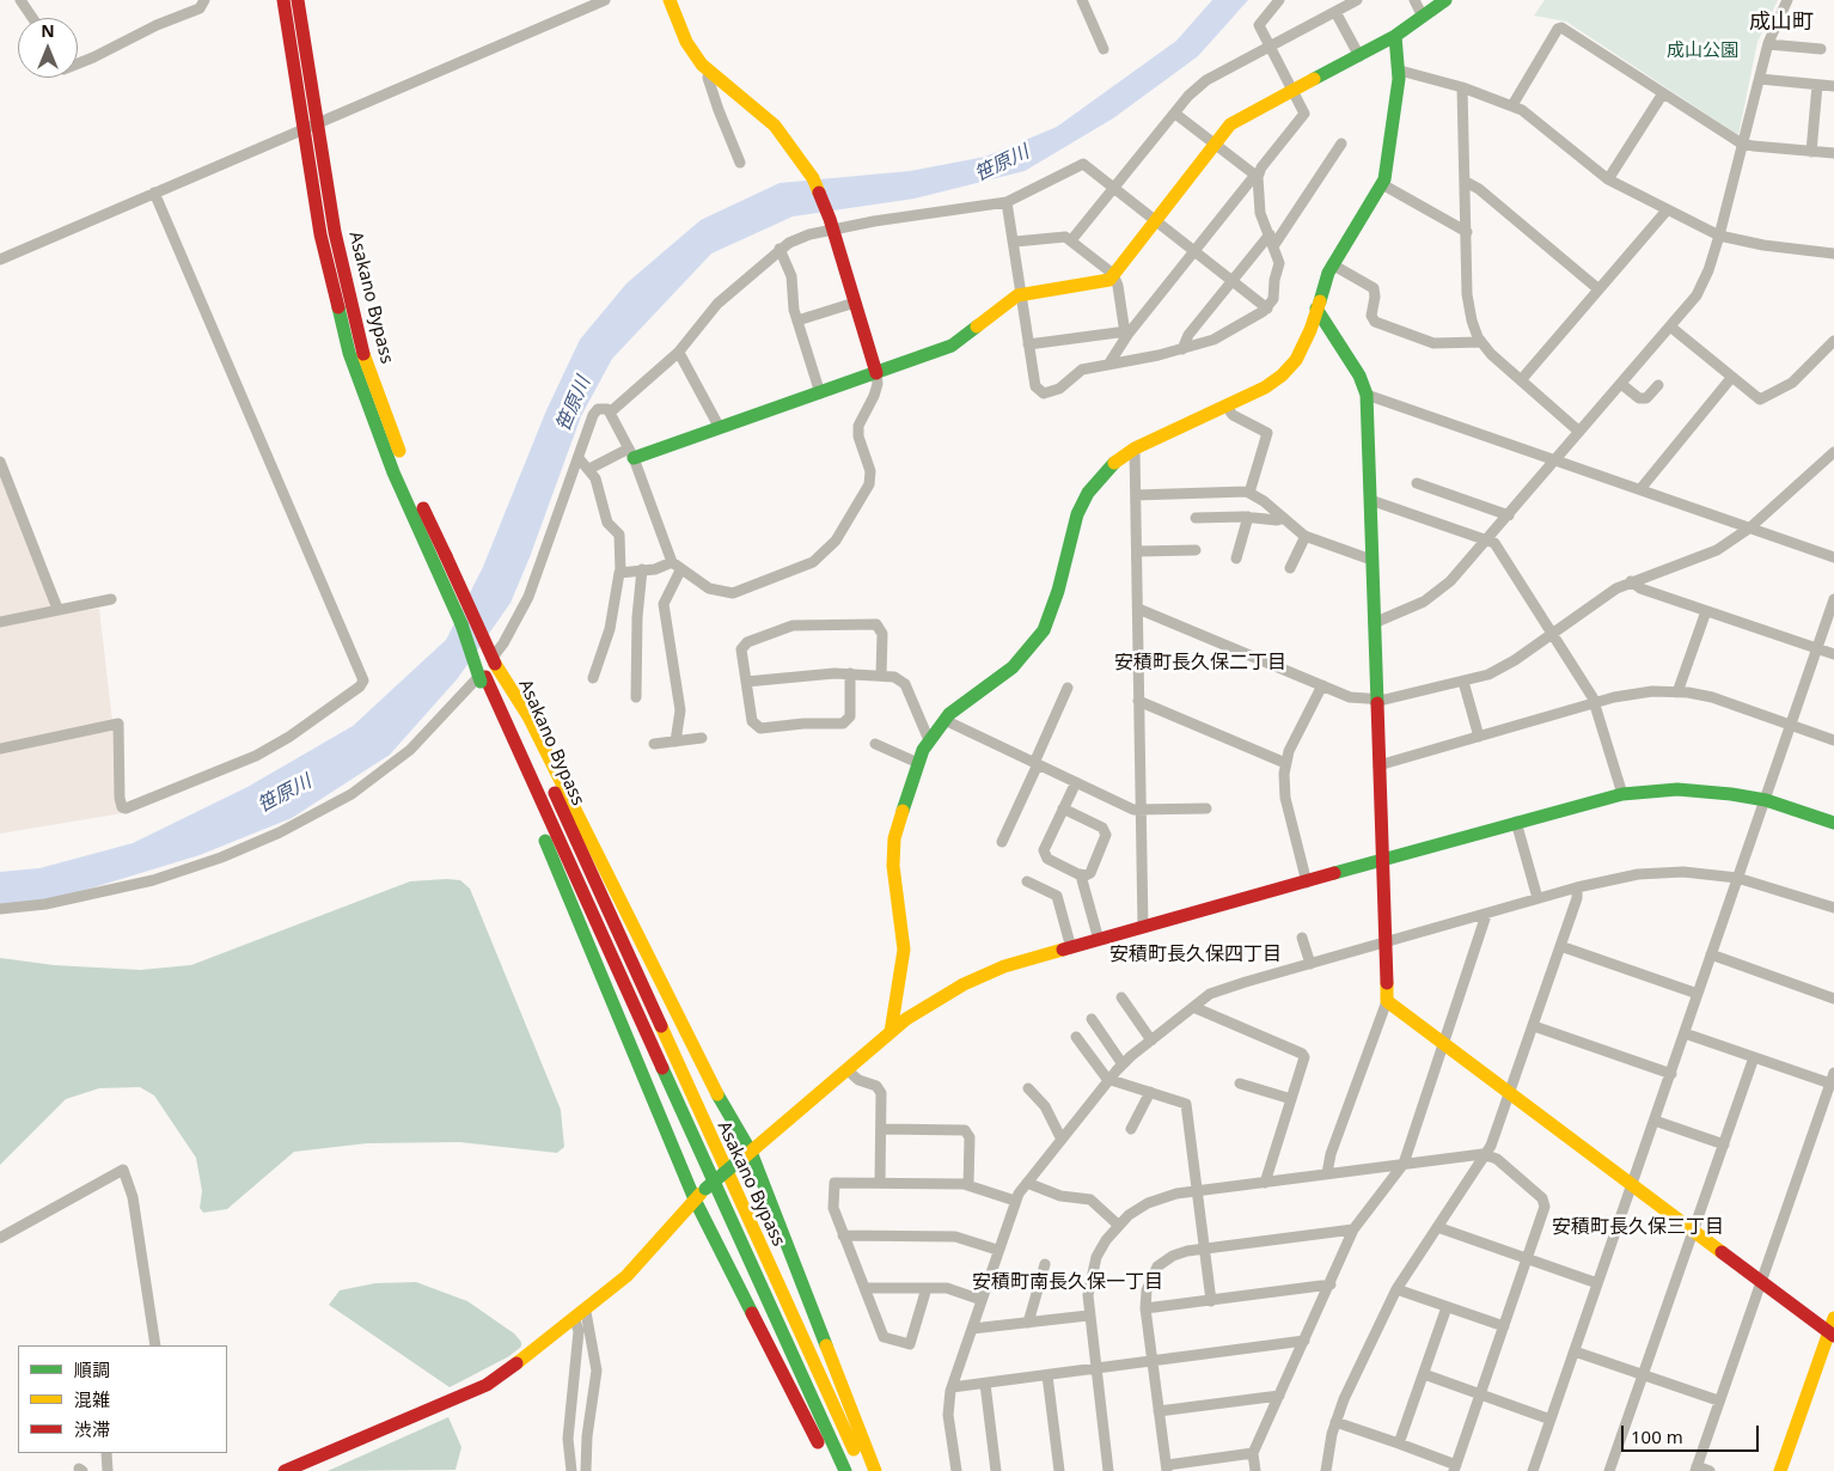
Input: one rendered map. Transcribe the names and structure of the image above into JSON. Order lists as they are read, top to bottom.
{
  "streets": {
    "main road": ["Asakano Bypass"]
  },
  "districts": [
    "成山町",
    "安積町長久保二丁目",
    "安積町長久保四丁目",
    "安積町長久保三丁目",
    "安積町南長久保一丁目"
  ],
  "water": ["笹原川"],
  "parks": ["成山公園"],
  "legend": ["順調", "混雑", "渋滞"],
  "scale_bar": "100 m",
  "north": "top"
}
